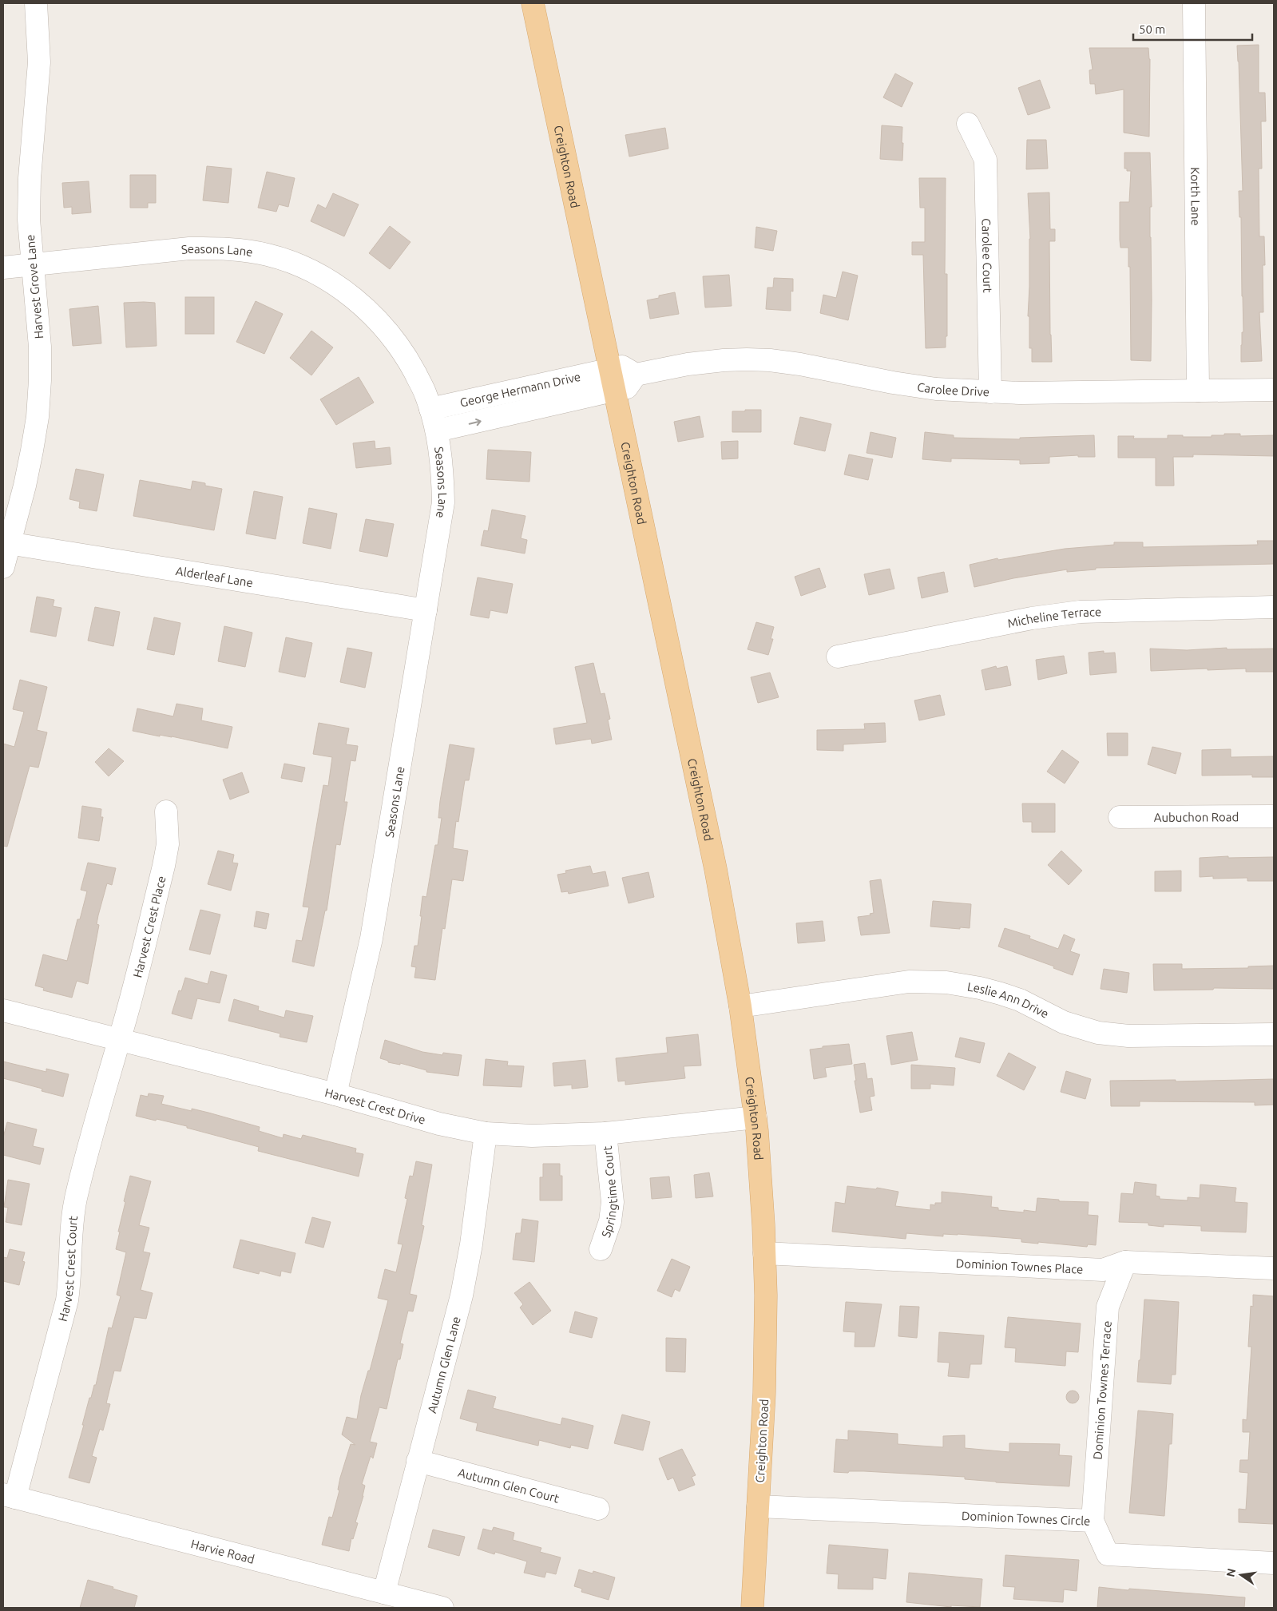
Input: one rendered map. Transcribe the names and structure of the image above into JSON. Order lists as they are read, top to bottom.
{
  "streets": {
    "main road": ["Creighton Road"],
    "street": [
      "Korth Lane",
      "Seasons Lane",
      "Carolee Court",
      "Harvest Grove Lane",
      "Carolee Drive",
      "George Hermann Drive",
      "Alderleaf Lane",
      "Micheline Terrace",
      "Aubuchon Road",
      "Harvest Crest Place",
      "Leslie Ann Drive",
      "Harvest Crest Drive",
      "Springtime Court",
      "Dominion Townes Place",
      "Harvest Crest Court",
      "Autumn Glen Lane",
      "Dominion Townes Terrace",
      "Autumn Glen Court",
      "Dominion Townes Circle",
      "Harvie Road"
    ]
  },
  "crossings": [
    ["Creighton Road", "Carolee Drive"],
    ["Creighton Road", "George Hermann Drive"],
    ["Creighton Road", "Leslie Ann Drive"],
    ["Creighton Road", "Harvest Crest Drive"],
    ["Creighton Road", "Dominion Townes Place"],
    ["Creighton Road", "Dominion Townes Circle"],
    ["Korth Lane", "Carolee Drive"],
    ["Seasons Lane", "Harvest Grove Lane"],
    ["Seasons Lane", "George Hermann Drive"],
    ["Seasons Lane", "Alderleaf Lane"],
    ["Seasons Lane", "Harvest Crest Drive"],
    ["Carolee Court", "Carolee Drive"],
    ["Harvest Grove Lane", "Alderleaf Lane"],
    ["Carolee Drive", "George Hermann Drive"],
    ["Harvest Crest Place", "Harvest Crest Drive"],
    ["Harvest Crest Place", "Harvest Crest Court"],
    ["Harvest Crest Drive", "Springtime Court"],
    ["Harvest Crest Drive", "Harvest Crest Court"],
    ["Harvest Crest Drive", "Autumn Glen Lane"],
    ["Dominion Townes Place", "Dominion Townes Terrace"],
    ["Harvest Crest Court", "Harvie Road"],
    ["Autumn Glen Lane", "Autumn Glen Court"],
    ["Autumn Glen Lane", "Harvie Road"],
    ["Dominion Townes Terrace", "Dominion Townes Circle"]
  ],
  "scale_bar": "50 m",
  "north": "left"
}
